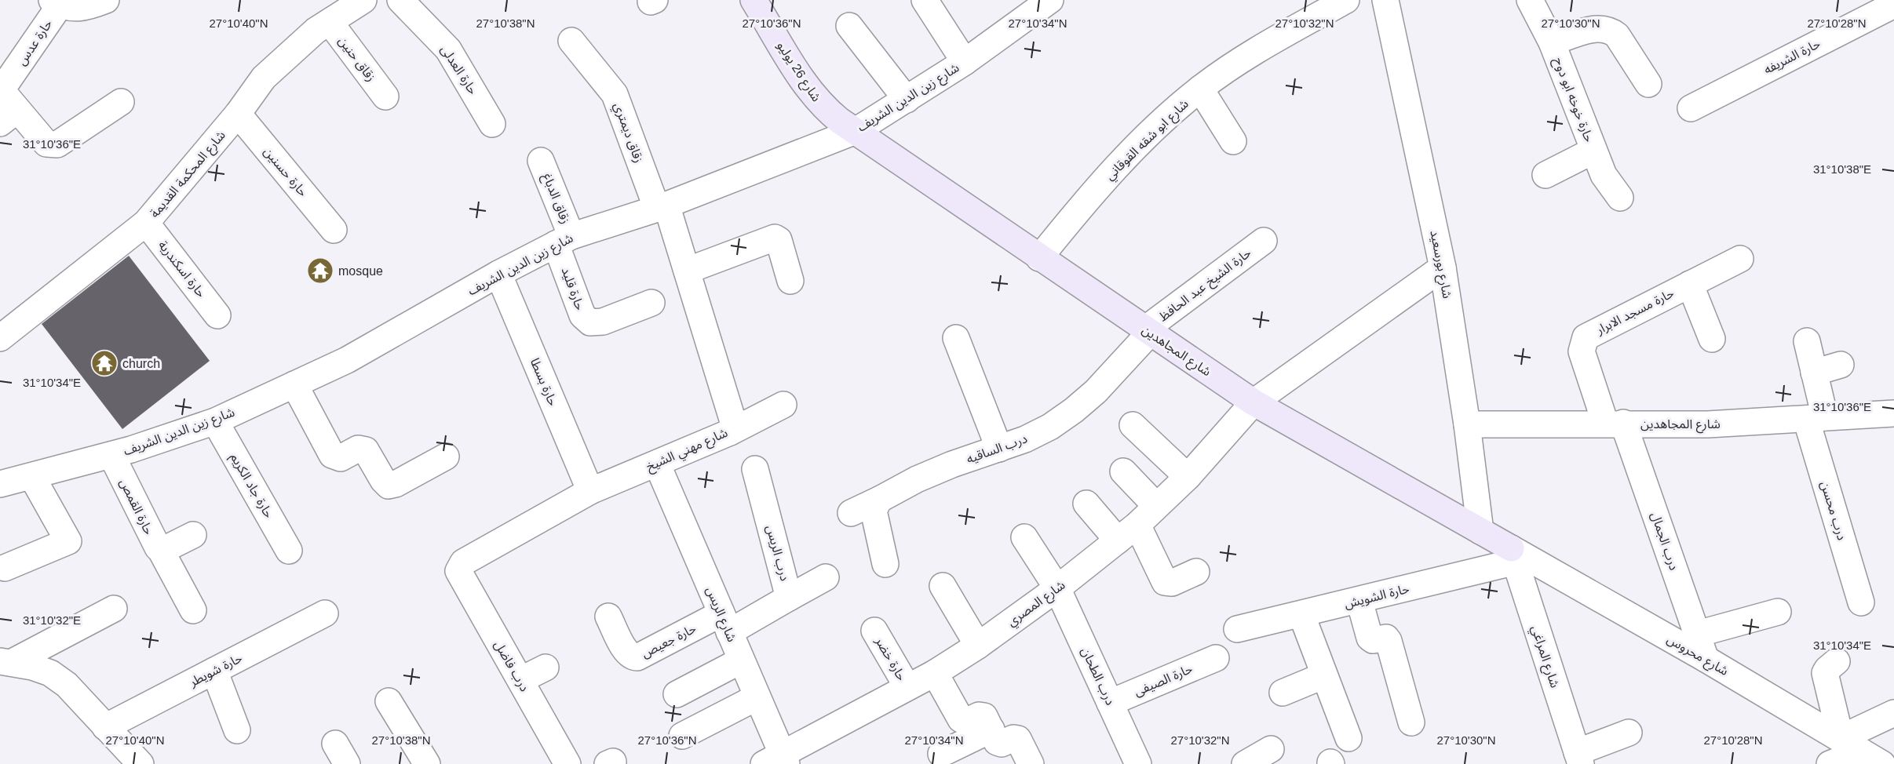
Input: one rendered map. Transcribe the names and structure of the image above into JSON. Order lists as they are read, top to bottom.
{
  "streets": {
    "street": [
      "حارة عدس",
      "حارة الشريفه",
      "زقاق حنين",
      "حارة العدلى",
      "شارع 26 يوليو",
      "شارع زين الدين الشريف",
      "حارة خوخه ابو دوح",
      "زقاق ديمتري",
      "شارع ابو شقه القوقاني",
      "حارة حسنين",
      "شارع المحكمة القديمة",
      "زقاق الدباغ",
      "شارع بورسعيد",
      "حارة اسكندرية",
      "حارة الشيخ عبد الحافظ",
      "حارة قليد",
      "حارة مسجد الابرار",
      "شارع المجاهدين",
      "حارة بسطا",
      "درب الساقيه",
      "شارع مهني الشيخ",
      "حارة جاد الكريم",
      "حارة القمص",
      "درب محسن",
      "درب الجمال",
      "درب الريس",
      "حارة الشويش",
      "شارع المصري",
      "شارع الريس",
      "حارة جعيص",
      "شارع محروس",
      "شارع المراغي",
      "حارة خضر",
      "درب فاضل",
      "حارة شويطر",
      "درب الطحان",
      "حارة الصيفى"
    ]
  },
  "crossings": [
    ["زقاق حنين", "شارع المحكمة القديمة"],
    ["شارع 26 يوليو", "شارع زين الدين الشريف"],
    ["شارع 26 يوليو", "شارع المجاهدين"],
    ["شارع زين الدين الشريف", "زقاق ديمتري"],
    ["شارع زين الدين الشريف", "زقاق الدباغ"],
    ["شارع زين الدين الشريف", "حارة قليد"],
    ["شارع زين الدين الشريف", "شارع المجاهدين"],
    ["شارع زين الدين الشريف", "حارة بسطا"],
    ["شارع زين الدين الشريف", "شارع مهني الشيخ"],
    ["شارع زين الدين الشريف", "حارة جاد الكريم"],
    ["شارع زين الدين الشريف", "حارة القمص"],
    ["زقاق ديمتري", "شارع مهني الشيخ"],
    ["شارع ابو شقه القوقاني", "شارع المجاهدين"],
    ["حارة حسنين", "شارع المحكمة القديمة"],
    ["شارع المحكمة القديمة", "حارة اسكندرية"],
    ["زقاق الدباغ", "حارة قليد"],
    ["شارع بورسعيد", "شارع المجاهدين"],
    ["شارع بورسعيد", "شارع المصري"],
    ["حارة الشيخ عبد الحافظ", "شارع المجاهدين"],
    ["حارة الشيخ عبد الحافظ", "درب الساقيه"],
    ["حارة مسجد الابرار", "شارع المجاهدين"],
    ["حارة مسجد الابرار", "درب الجمال"],
    ["شارع المجاهدين", "درب الساقيه"],
    ["شارع المجاهدين", "درب محسن"],
    ["شارع المجاهدين", "درب الجمال"],
    ["شارع المجاهدين", "حارة الشويش"],
    ["شارع المجاهدين", "شارع المصري"],
    ["شارع المجاهدين", "شارع محروس"],
    ["شارع المجاهدين", "شارع المراغي"],
    ["حارة بسطا", "شارع مهني الشيخ"],
    ["شارع مهني الشيخ", "شارع الريس"],
    ["شارع مهني الشيخ", "درب فاضل"],
    ["درب الجمال", "شارع محروس"],
    ["درب الريس", "شارع الريس"],
    ["درب الريس", "حارة جعيص"],
    ["حارة الشويش", "شارع محروس"],
    ["حارة الشويش", "شارع المراغي"],
    ["شارع المصري", "شارع الريس"],
    ["شارع المصري", "حارة خضر"],
    ["شارع المصري", "درب الطحان"],
    ["شارع الريس", "حارة جعيص"],
    ["شارع محروس", "شارع المراغي"],
    ["درب الطحان", "حارة الصيفى"]
  ],
  "places": {
    "temple": ["mosque", "church"]
  },
  "coordinates": [
    "27°10'40\"N",
    "27°10'38\"N",
    "27°10'36\"N",
    "27°10'34\"N",
    "27°10'32\"N",
    "27°10'30\"N",
    "27°10'28\"N",
    "31°10'36\"E",
    "31°10'38\"E",
    "31°10'34\"E",
    "31°10'32\"E"
  ]
}
